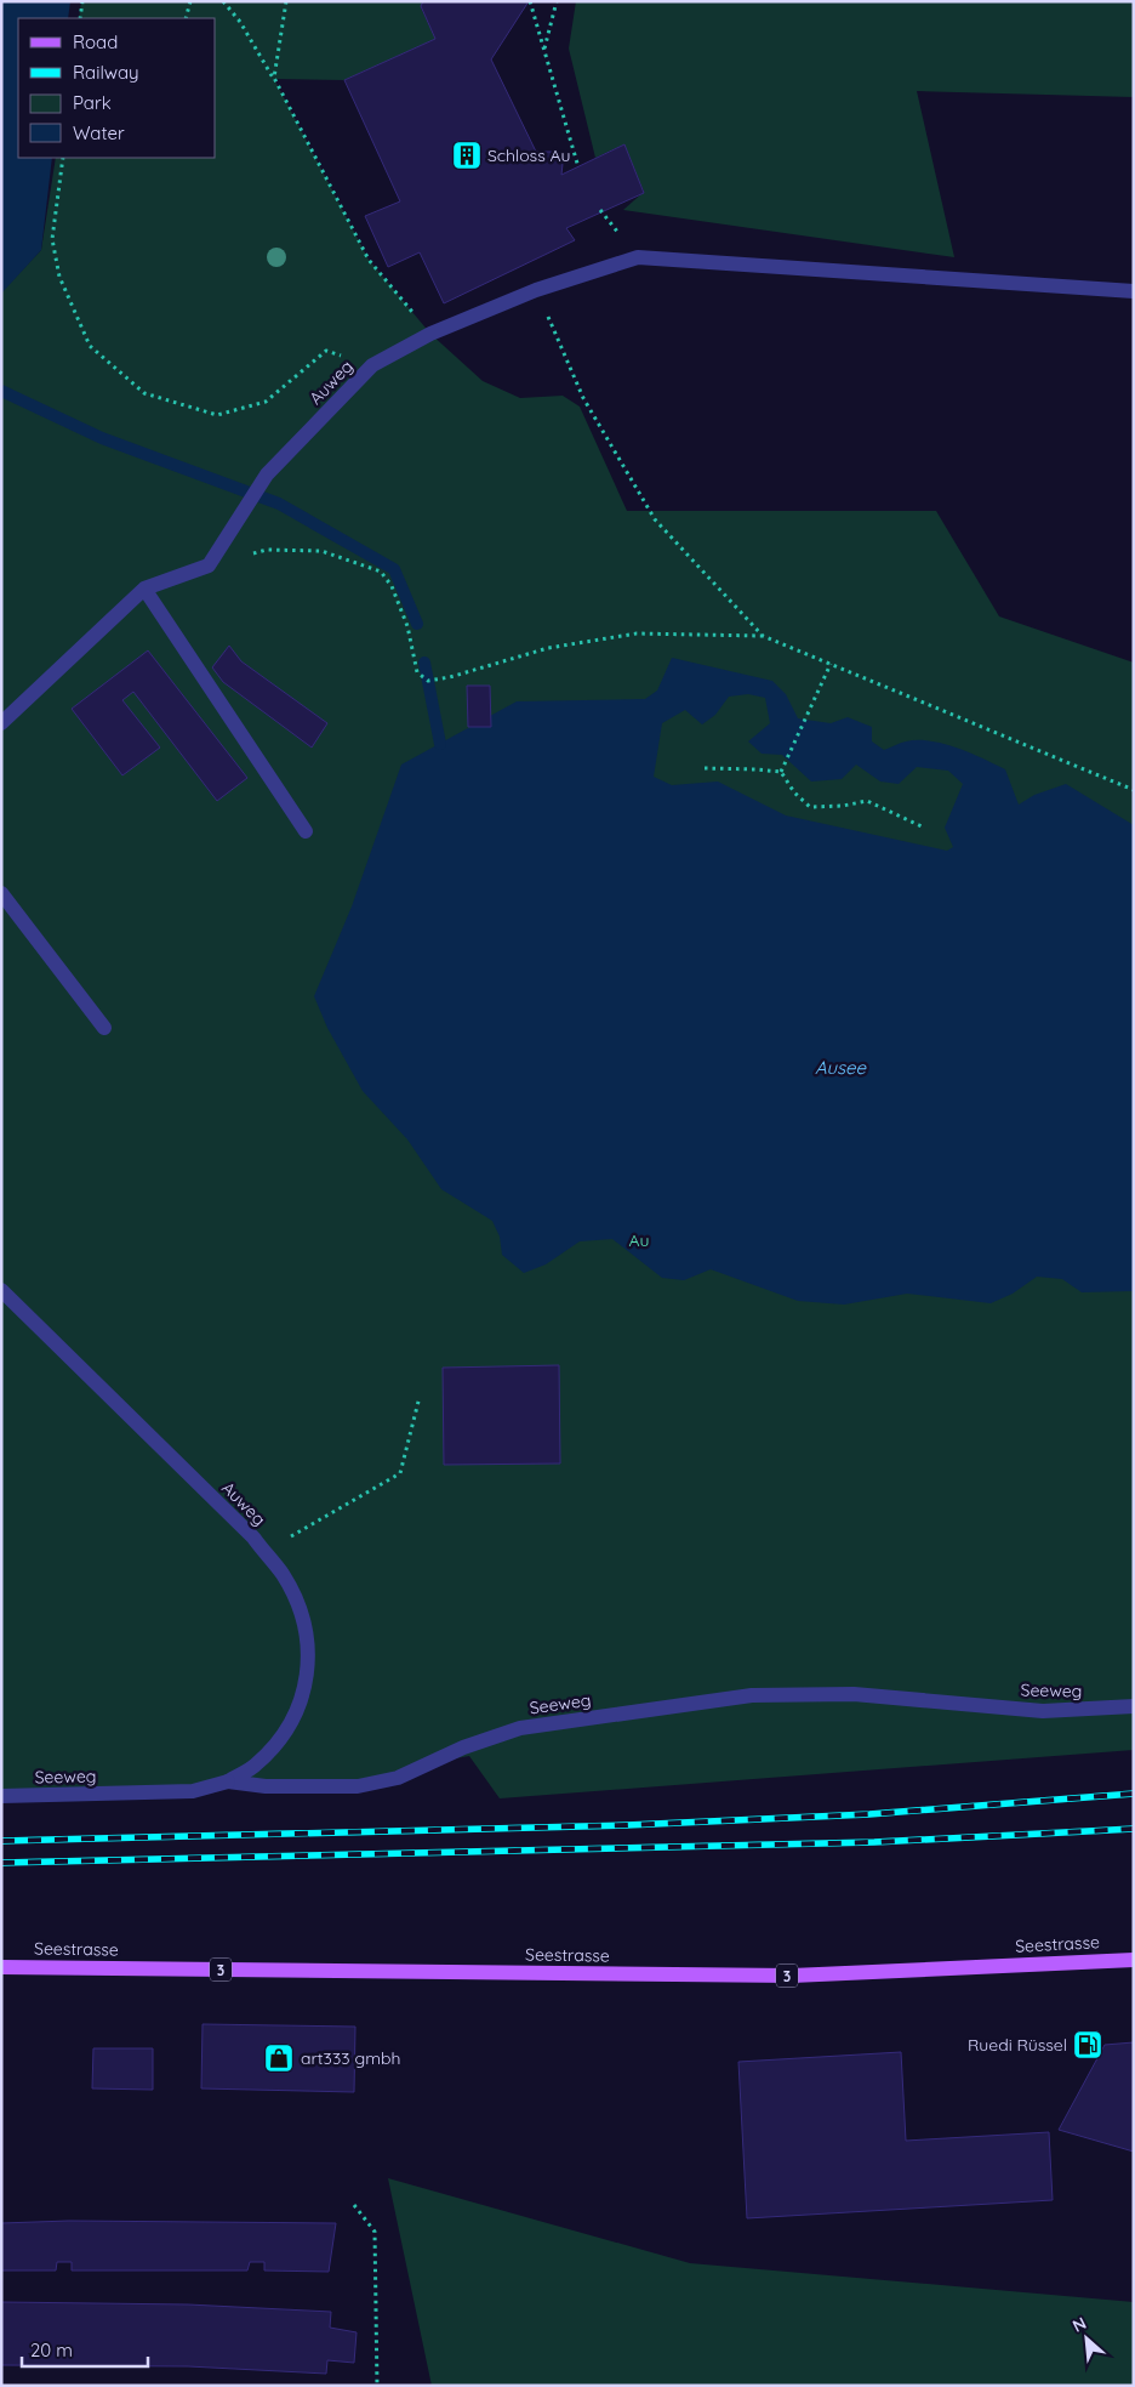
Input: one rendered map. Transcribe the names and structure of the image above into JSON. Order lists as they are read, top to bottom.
{
  "streets": {
    "main road": ["Seestrasse", "3"],
    "street": ["Auweg", "Seeweg"]
  },
  "crossings": [
    ["Auweg", "Seeweg"]
  ],
  "water": ["Ausee"],
  "parks": ["Au"],
  "places": {
    "building": ["Schloss Au"],
    "fuel station": ["Ruedi Rüssel"],
    "shop": ["art333 gmbh"]
  },
  "legend": [
    "Road",
    "Railway",
    "Park",
    "Water"
  ],
  "scale_bar": "20 m",
  "north": "top left"
}
